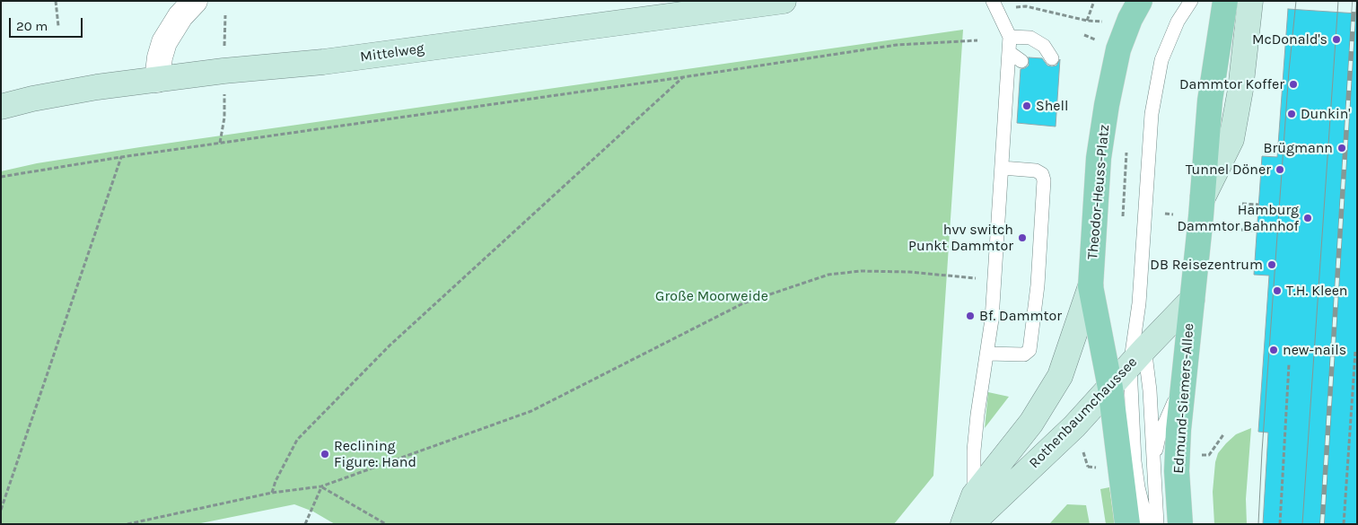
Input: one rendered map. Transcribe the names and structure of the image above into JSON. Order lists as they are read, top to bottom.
{
  "streets": {
    "main road": ["Theodor-Heuss-Platz", "Edmund-Siemers-Allee"],
    "street": ["Mittelweg", "Rothenbaumchaussee"]
  },
  "crossings": [
    ["Theodor-Heuss-Platz", "Rothenbaumchaussee"],
    ["Edmund-Siemers-Allee", "Rothenbaumchaussee"]
  ],
  "parks": ["Große Moorweide"],
  "places": [
    "McDonald's",
    "Dammtor Koffer",
    "Shell",
    "Dunkin'",
    "Brügmann",
    "Tunnel Döner",
    "Hamburg Dammtor Bahnhof",
    "hvv switch Punkt Dammtor",
    "DB Reisezentrum",
    "T.H. Kleen",
    "Bf. Dammtor",
    "new-nails",
    "Reclining Figure: Hand"
  ],
  "scale_bar": "20 m"
}
